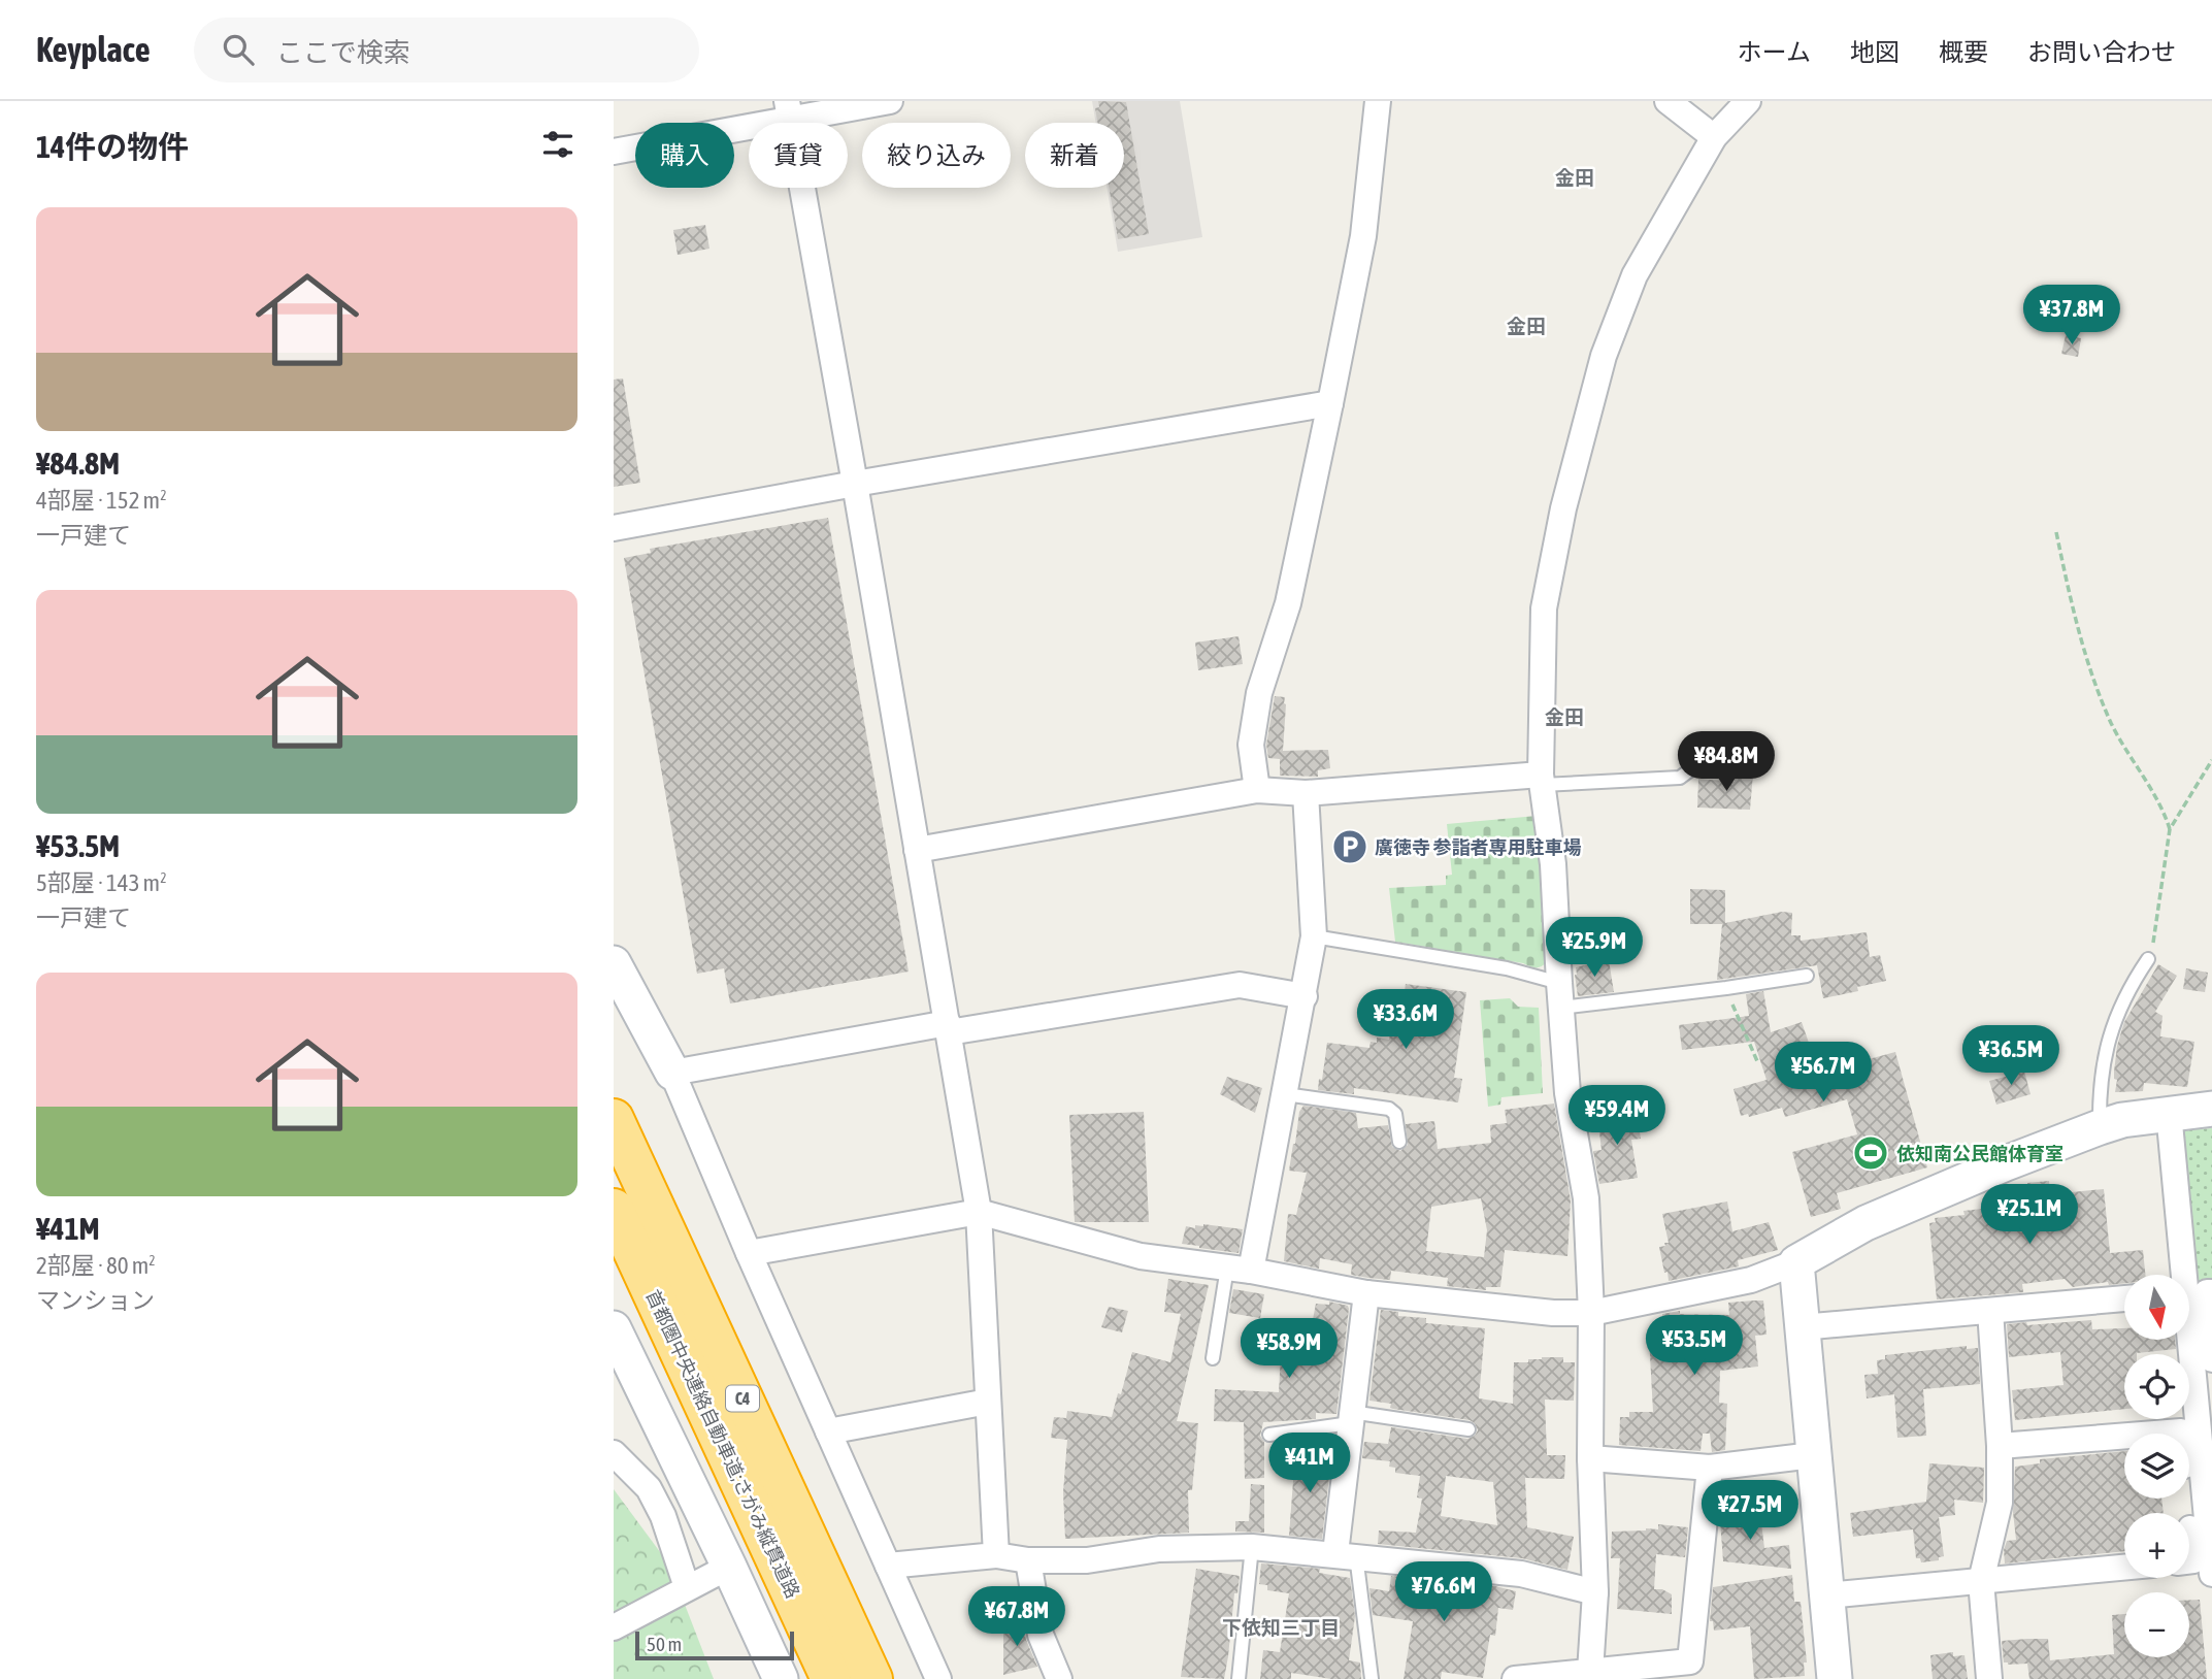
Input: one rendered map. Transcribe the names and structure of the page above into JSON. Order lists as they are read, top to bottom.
{
  "streets": {
    "highway": ["C4", "首都圏中央連絡自動車道;さがみ縦貫道路"]
  },
  "districts": [
    "金田",
    "金田",
    "金田",
    "下依知三丁目"
  ],
  "places": {
    "parking": ["廣徳寺 参詣者専用駐車場"],
    "sports": ["依知南公民館体育室"]
  },
  "scale_bar": "50 m",
  "north": "bottom",
  "page": {
    "header": "Keyplace",
    "search": "ここで検索",
    "nav": [
      "ホーム",
      "地図",
      "概要",
      "お問い合わせ"
    ],
    "heading": "14件の物件",
    "chip": [
      "購入",
      "賃貸",
      "絞り込み",
      "新着"
    ],
    "list": [
      {
        "name": "¥84.8M",
        "note": "4部屋 · 152 m² · 一戸建て"
      },
      {
        "name": "¥53.5M",
        "note": "5部屋 · 143 m² · 一戸建て"
      },
      {
        "name": "¥41M",
        "note": "2部屋 · 80 m² · マンション"
      }
    ],
    "price": [
      "¥37.8M",
      "¥84.8M",
      "¥25.9M",
      "¥33.6M",
      "¥36.5M",
      "¥56.7M",
      "¥59.4M",
      "¥25.1M",
      "¥53.5M",
      "¥58.9M",
      "¥41M",
      "¥27.5M",
      "¥76.6M",
      "¥67.8M"
    ],
    "map_buttons": ["+", "−"],
    "scale": "50 m"
  }
}
